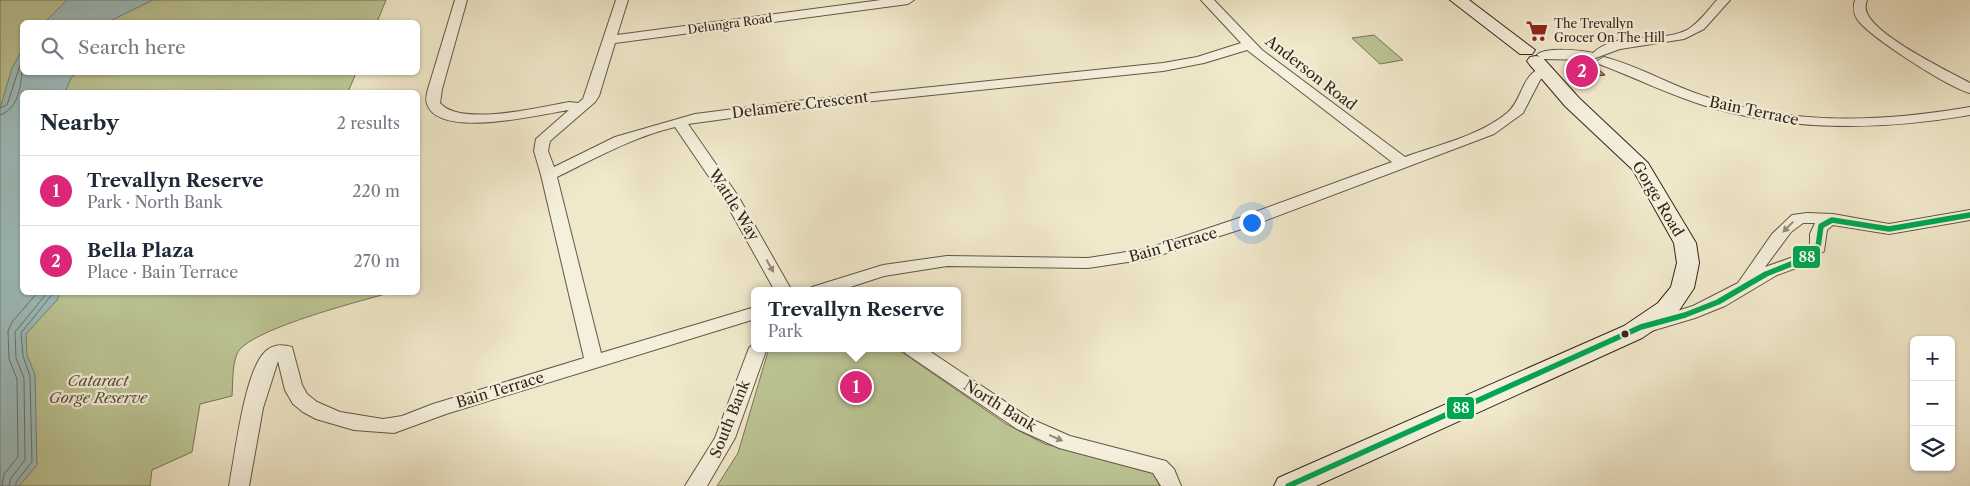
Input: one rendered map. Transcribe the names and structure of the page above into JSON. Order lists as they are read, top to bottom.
{
  "streets": {
    "street": [
      "Delungra Road",
      "Anderson Road",
      "Delamere Crescent",
      "Bain Terrace",
      "Gorge Road",
      "Wattle Way",
      "North Bank",
      "South Bank"
    ]
  },
  "crossings": [
    ["Anderson Road", "Delamere Crescent"],
    ["Anderson Road", "Bain Terrace"],
    ["Delamere Crescent", "Wattle Way"],
    ["Bain Terrace", "Gorge Road"]
  ],
  "one_way": ["Wattle Way", "North Bank"],
  "parks": ["Cataract Gorge Reserve"],
  "places": {
    "supermarket": ["The Trevallyn Grocer On The Hill"]
  },
  "lines": ["transit line 88"],
  "page": {
    "search": "Search here",
    "pins": ["2", "1"],
    "heading": ["Nearby", "2 results"],
    "list": [
      {
        "mark": "1",
        "name": "Trevallyn Reserve",
        "note": "Park · North Bank",
        "value": "220 m"
      },
      {
        "mark": "2",
        "name": "Bella Plaza",
        "note": "Place · Bain Terrace",
        "value": "270 m"
      }
    ],
    "popup": ["Trevallyn Reserve", "Park"],
    "map_buttons": ["+", "−"]
  }
}
